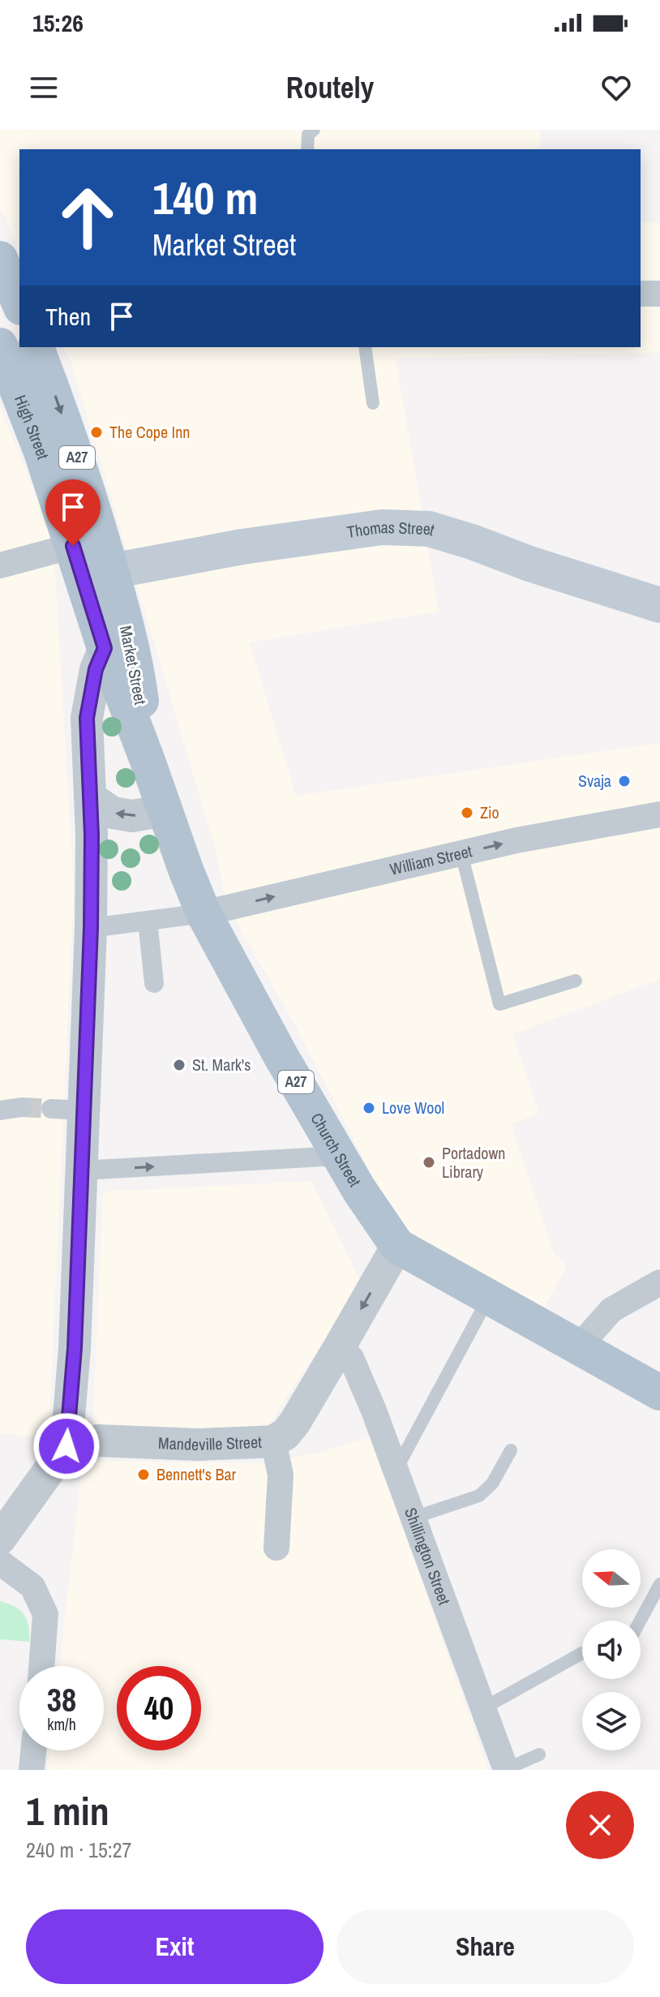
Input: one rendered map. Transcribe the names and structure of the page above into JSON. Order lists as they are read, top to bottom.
{
  "streets": {
    "main road": [
      "High Street",
      "A27",
      "Thomas Street",
      "Market Street",
      "Church Street"
    ],
    "street": ["William Street", "Mandeville Street", "Shillington Street"]
  },
  "crossings": [
    ["High Street", "Thomas Street"],
    ["High Street", "Market Street"],
    ["A27", "Church Street"],
    ["A27", "Mandeville Street"],
    ["Thomas Street", "Market Street"],
    ["Market Street", "William Street"],
    ["Market Street", "Church Street"],
    ["Market Street", "Mandeville Street"],
    ["William Street", "Church Street"],
    ["Church Street", "Mandeville Street"],
    ["Mandeville Street", "Shillington Street"]
  ],
  "one_way": ["William Street"],
  "places": [
    "The Cope Inn",
    "Svaja",
    "Zio",
    "St. Mark's",
    "Love Wool",
    "Portadown Library",
    "Bennett's Bar"
  ],
  "north": "left",
  "page": {
    "status": "15:26",
    "header": "Routely",
    "turn": ["140 m", "Market Street"],
    "then": "Then",
    "speed": "38 km/h",
    "limit": "40",
    "heading": ["1 min", "240 m · 15:27"],
    "buttons": ["Exit", "Share"]
  }
}
